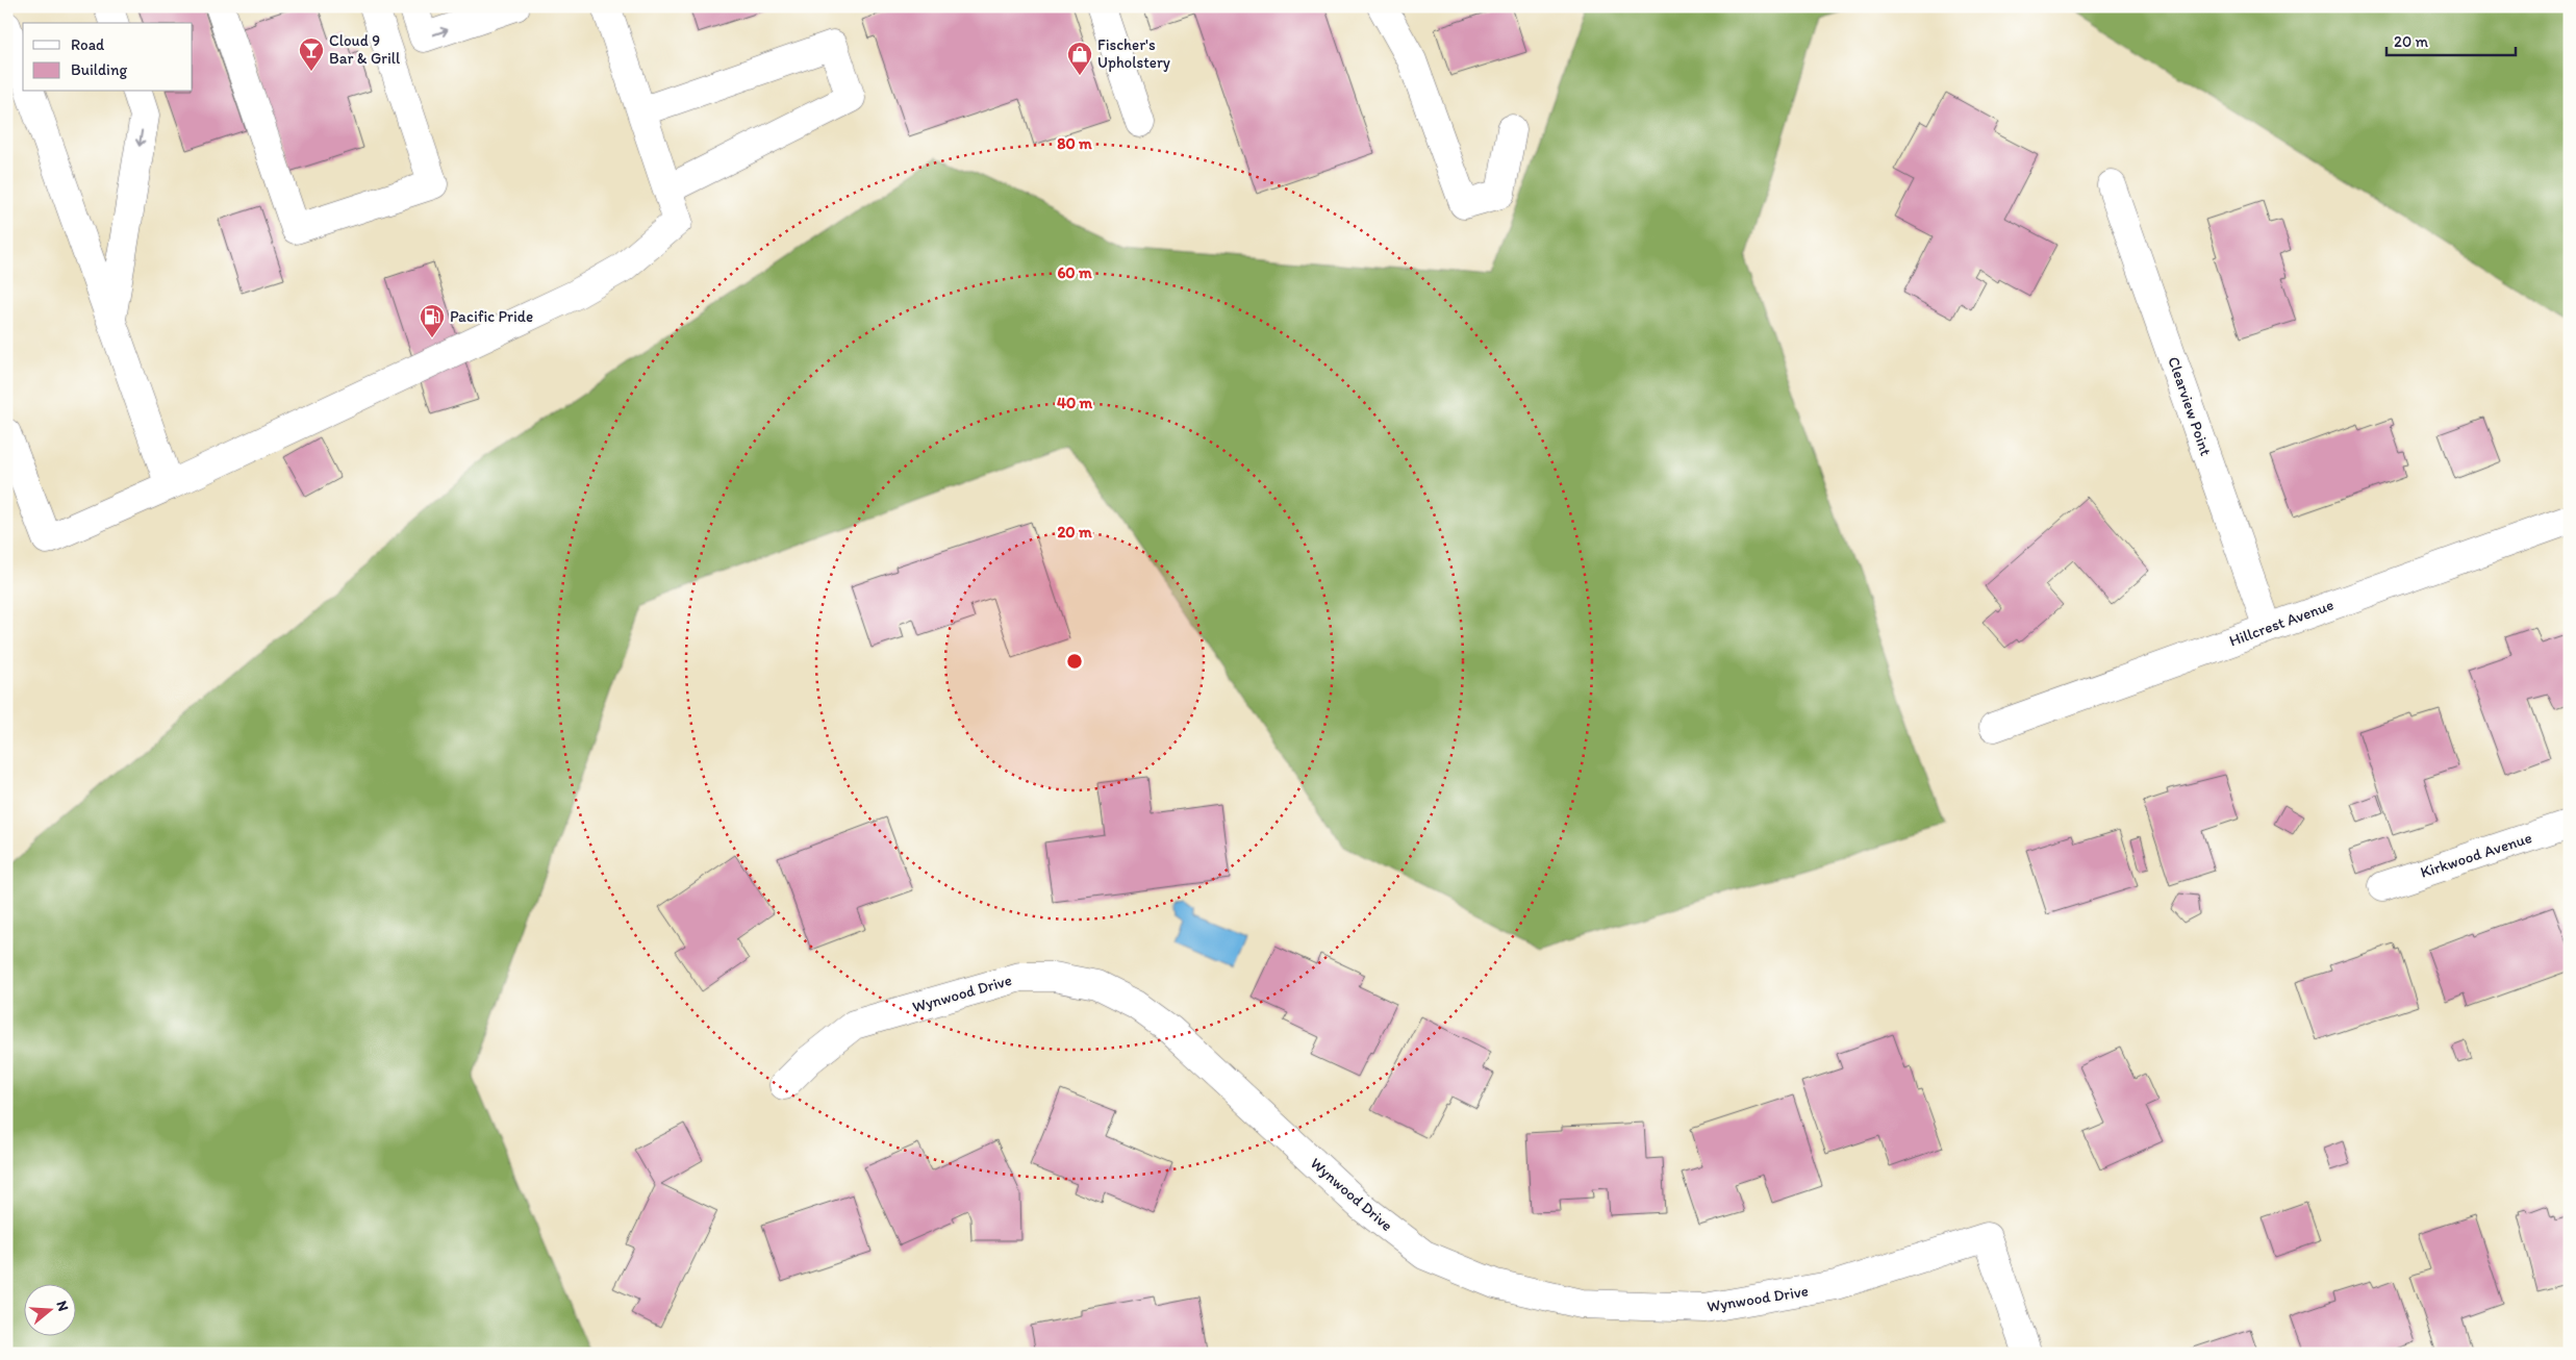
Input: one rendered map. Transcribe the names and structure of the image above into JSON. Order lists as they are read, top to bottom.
{
  "streets": {
    "street": [
      "Clearview Point",
      "Hillcrest Avenue",
      "Kirkwood Avenue",
      "Wynwood Drive"
    ]
  },
  "crossings": [
    ["Clearview Point", "Hillcrest Avenue"]
  ],
  "places": {
    "bar": ["Cloud 9 Bar & Grill"],
    "shop": ["Fischer's Upholstery"],
    "fuel station": ["Pacific Pride"]
  },
  "legend": ["Road", "Building"],
  "scale_bar": "20 m",
  "north": "right",
  "rings": [
    "80 m",
    "60 m",
    "40 m",
    "20 m"
  ]
}
